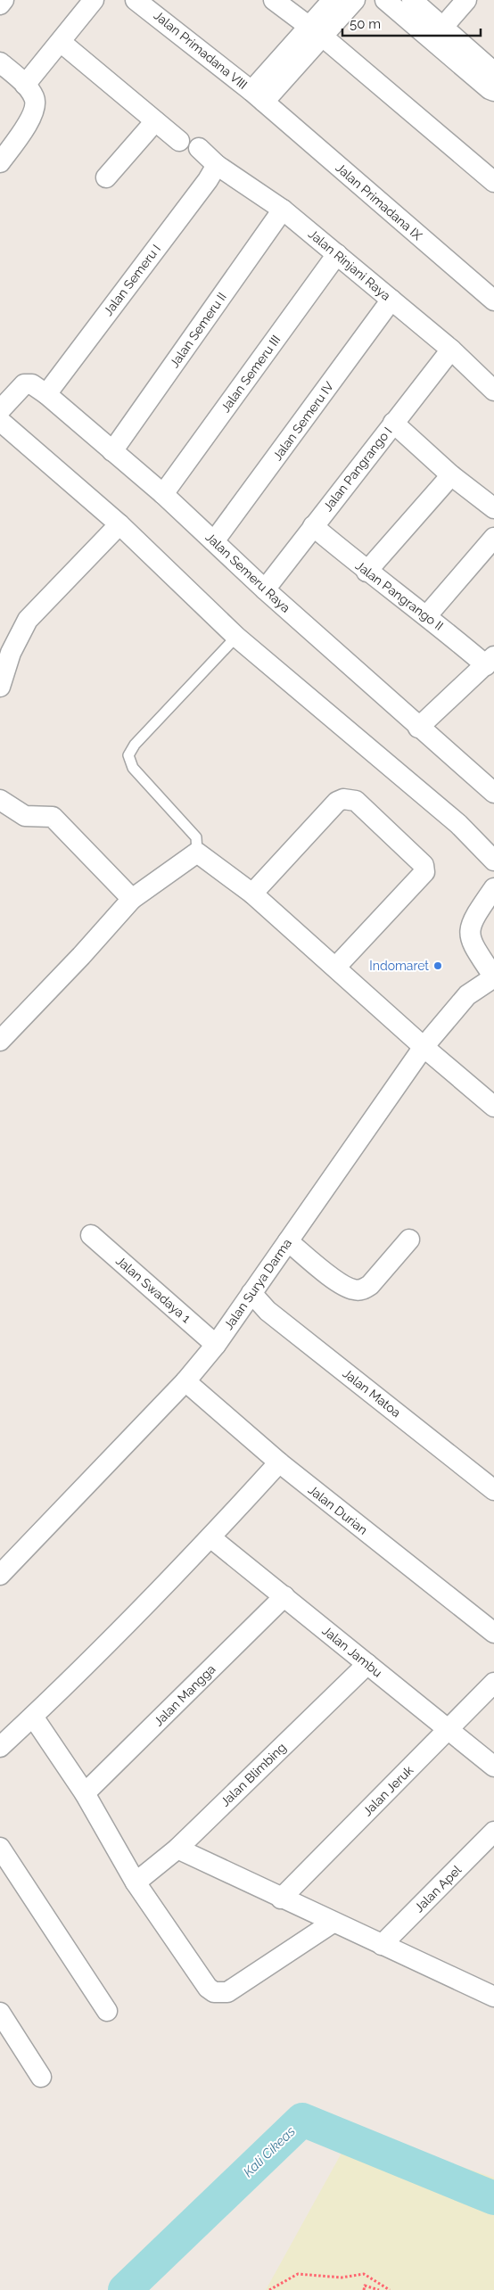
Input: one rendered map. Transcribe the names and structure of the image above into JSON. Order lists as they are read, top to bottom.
{
  "streets": {
    "street": [
      "Jalan Primadana VIII",
      "Jalan Primadana IX",
      "Jalan Rinjani Raya",
      "Jalan Semeru I",
      "Jalan Semeru II",
      "Jalan Semeru III",
      "Jalan Semeru IV",
      "Jalan Pangrango I",
      "Jalan Semeru Raya",
      "Jalan Pangrango II",
      "Jalan Surya Darma",
      "Jalan Swadaya 1",
      "Jalan Matoa",
      "Jalan Durian",
      "Jalan Jambu",
      "Jalan Mangga",
      "Jalan Blimbing",
      "Jalan Jeruk",
      "Jalan Apel"
    ]
  },
  "crossings": [
    ["Jalan Primadana VIII", "Jalan Primadana IX"],
    ["Jalan Rinjani Raya", "Jalan Semeru I"],
    ["Jalan Rinjani Raya", "Jalan Semeru II"],
    ["Jalan Rinjani Raya", "Jalan Semeru III"],
    ["Jalan Rinjani Raya", "Jalan Semeru IV"],
    ["Jalan Rinjani Raya", "Jalan Pangrango I"],
    ["Jalan Semeru I", "Jalan Semeru Raya"],
    ["Jalan Semeru II", "Jalan Semeru Raya"],
    ["Jalan Semeru III", "Jalan Semeru Raya"],
    ["Jalan Semeru IV", "Jalan Semeru Raya"],
    ["Jalan Pangrango I", "Jalan Semeru Raya"],
    ["Jalan Pangrango I", "Jalan Pangrango II"],
    ["Jalan Surya Darma", "Jalan Swadaya 1"],
    ["Jalan Surya Darma", "Jalan Matoa"],
    ["Jalan Surya Darma", "Jalan Durian"],
    ["Jalan Jambu", "Jalan Mangga"],
    ["Jalan Jambu", "Jalan Blimbing"],
    ["Jalan Jambu", "Jalan Jeruk"]
  ],
  "water": ["Kali Cikeas"],
  "places": ["Indomaret"],
  "scale_bar": "50 m"
}
